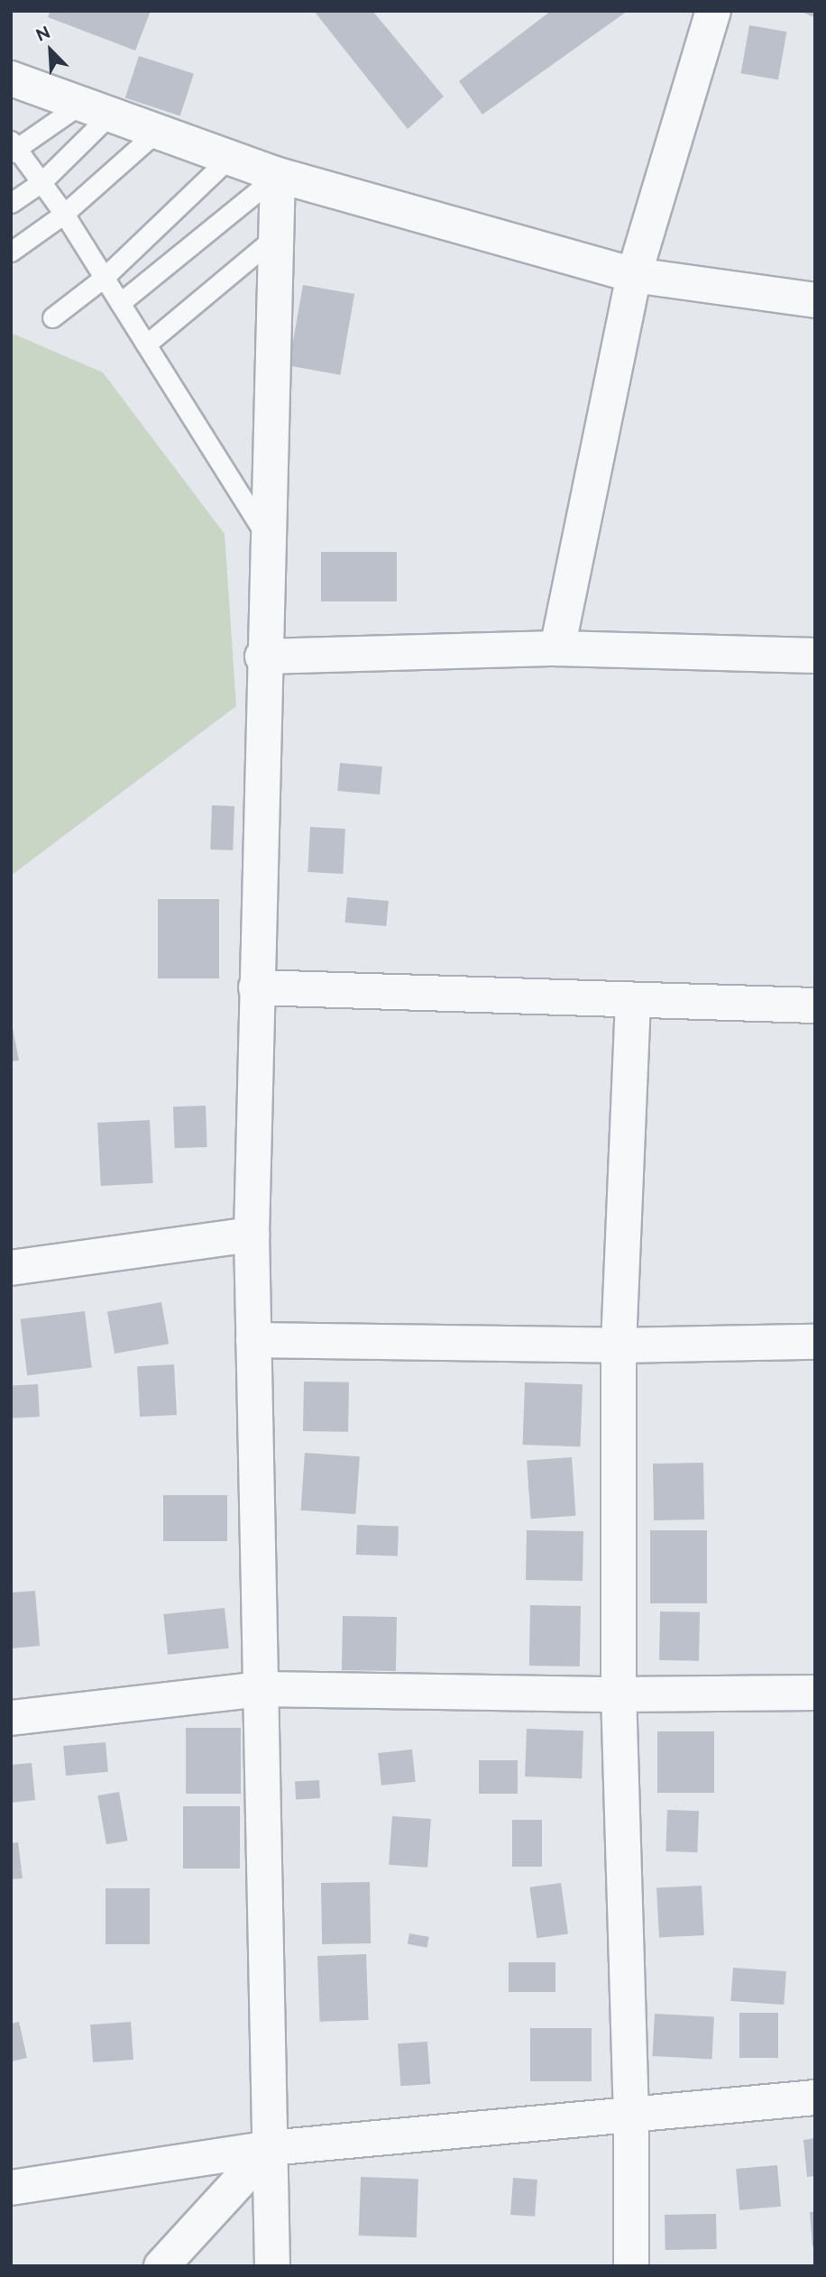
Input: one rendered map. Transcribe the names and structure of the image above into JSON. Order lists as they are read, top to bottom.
{
  "north": "top left"
}
